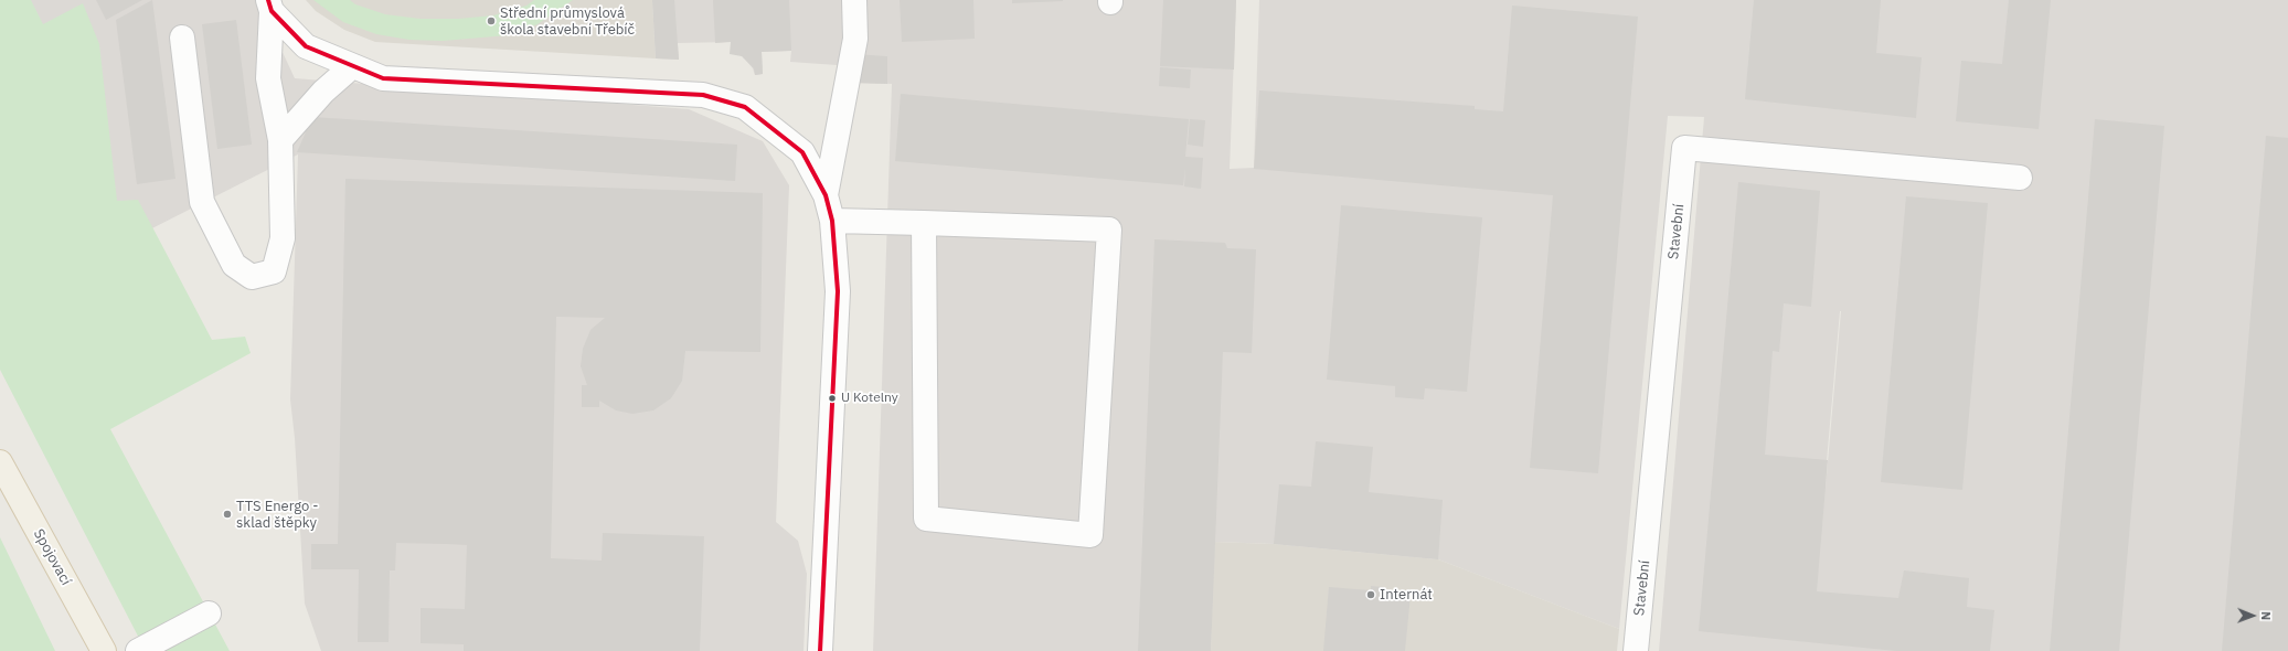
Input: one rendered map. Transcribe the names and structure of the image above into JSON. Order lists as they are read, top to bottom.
{
  "streets": {
    "main road": ["Spojovací"],
    "street": ["Stavební"]
  },
  "places": [
    "Střední průmyslová škola stavební Třebíč",
    "U Kotelny",
    "TTS Energo - sklad štěpky",
    "Internát"
  ],
  "north": "right"
}
